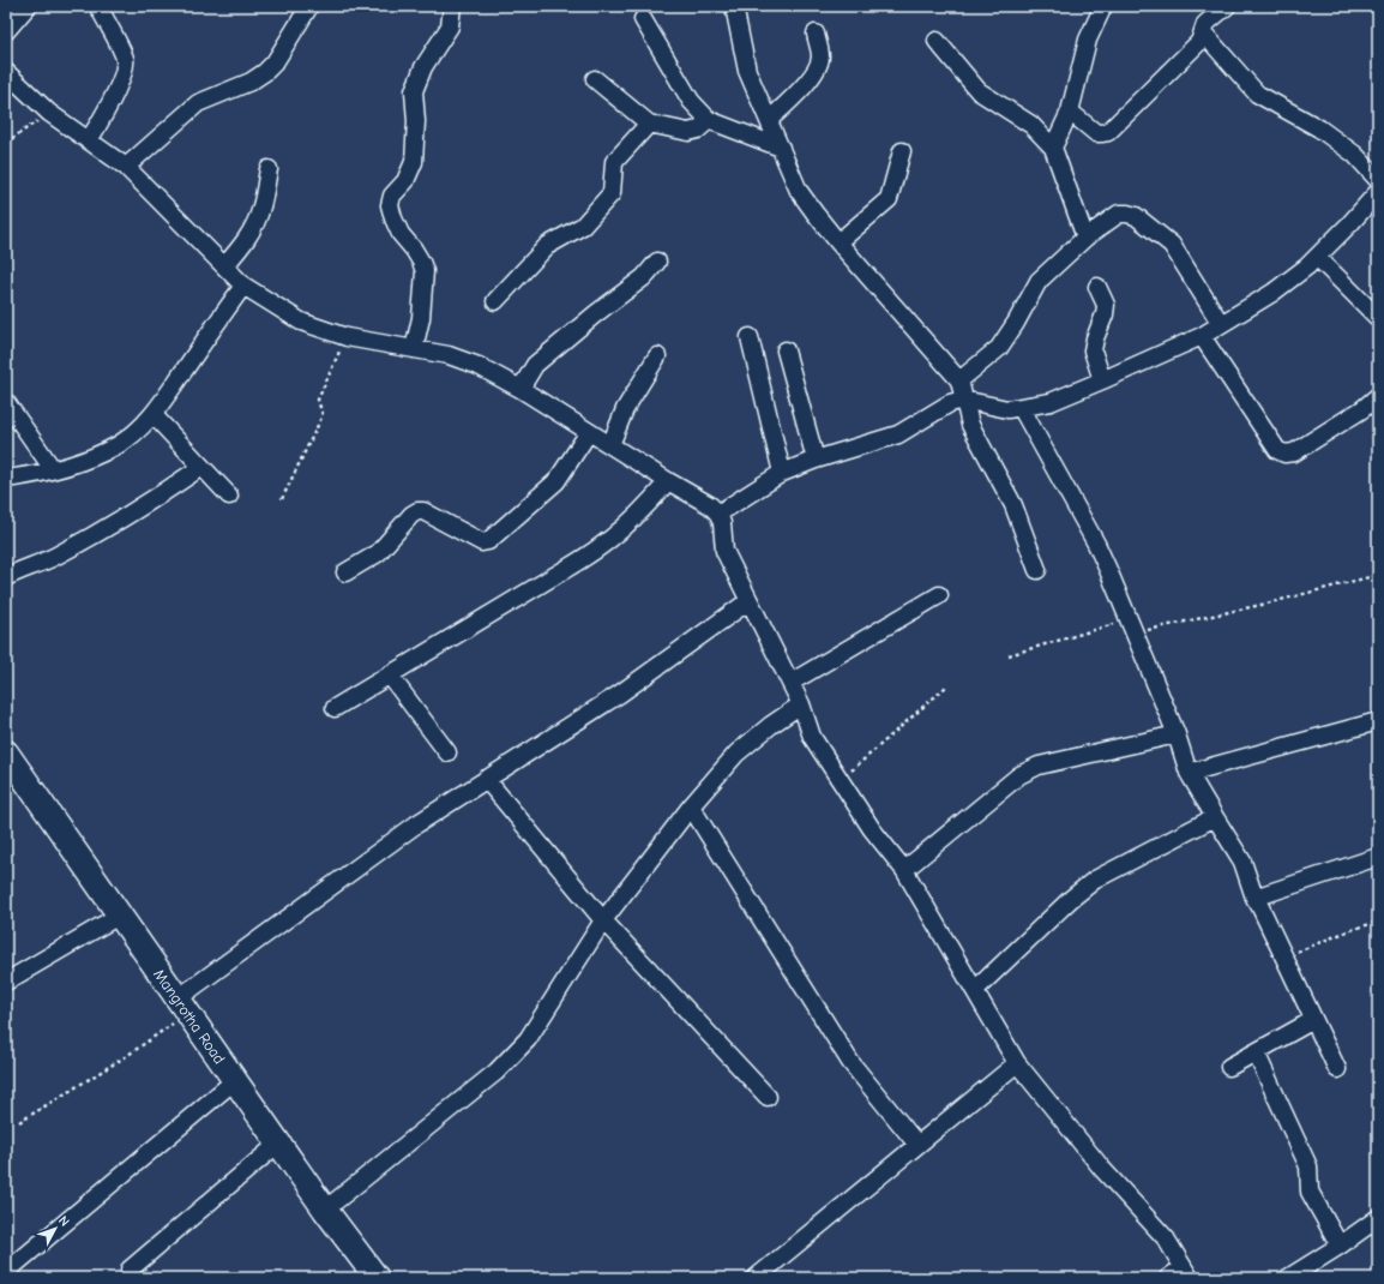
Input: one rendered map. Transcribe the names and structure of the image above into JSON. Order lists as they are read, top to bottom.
{
  "streets": {
    "main road": ["Mangrotha Road"]
  },
  "north": "top right"
}
